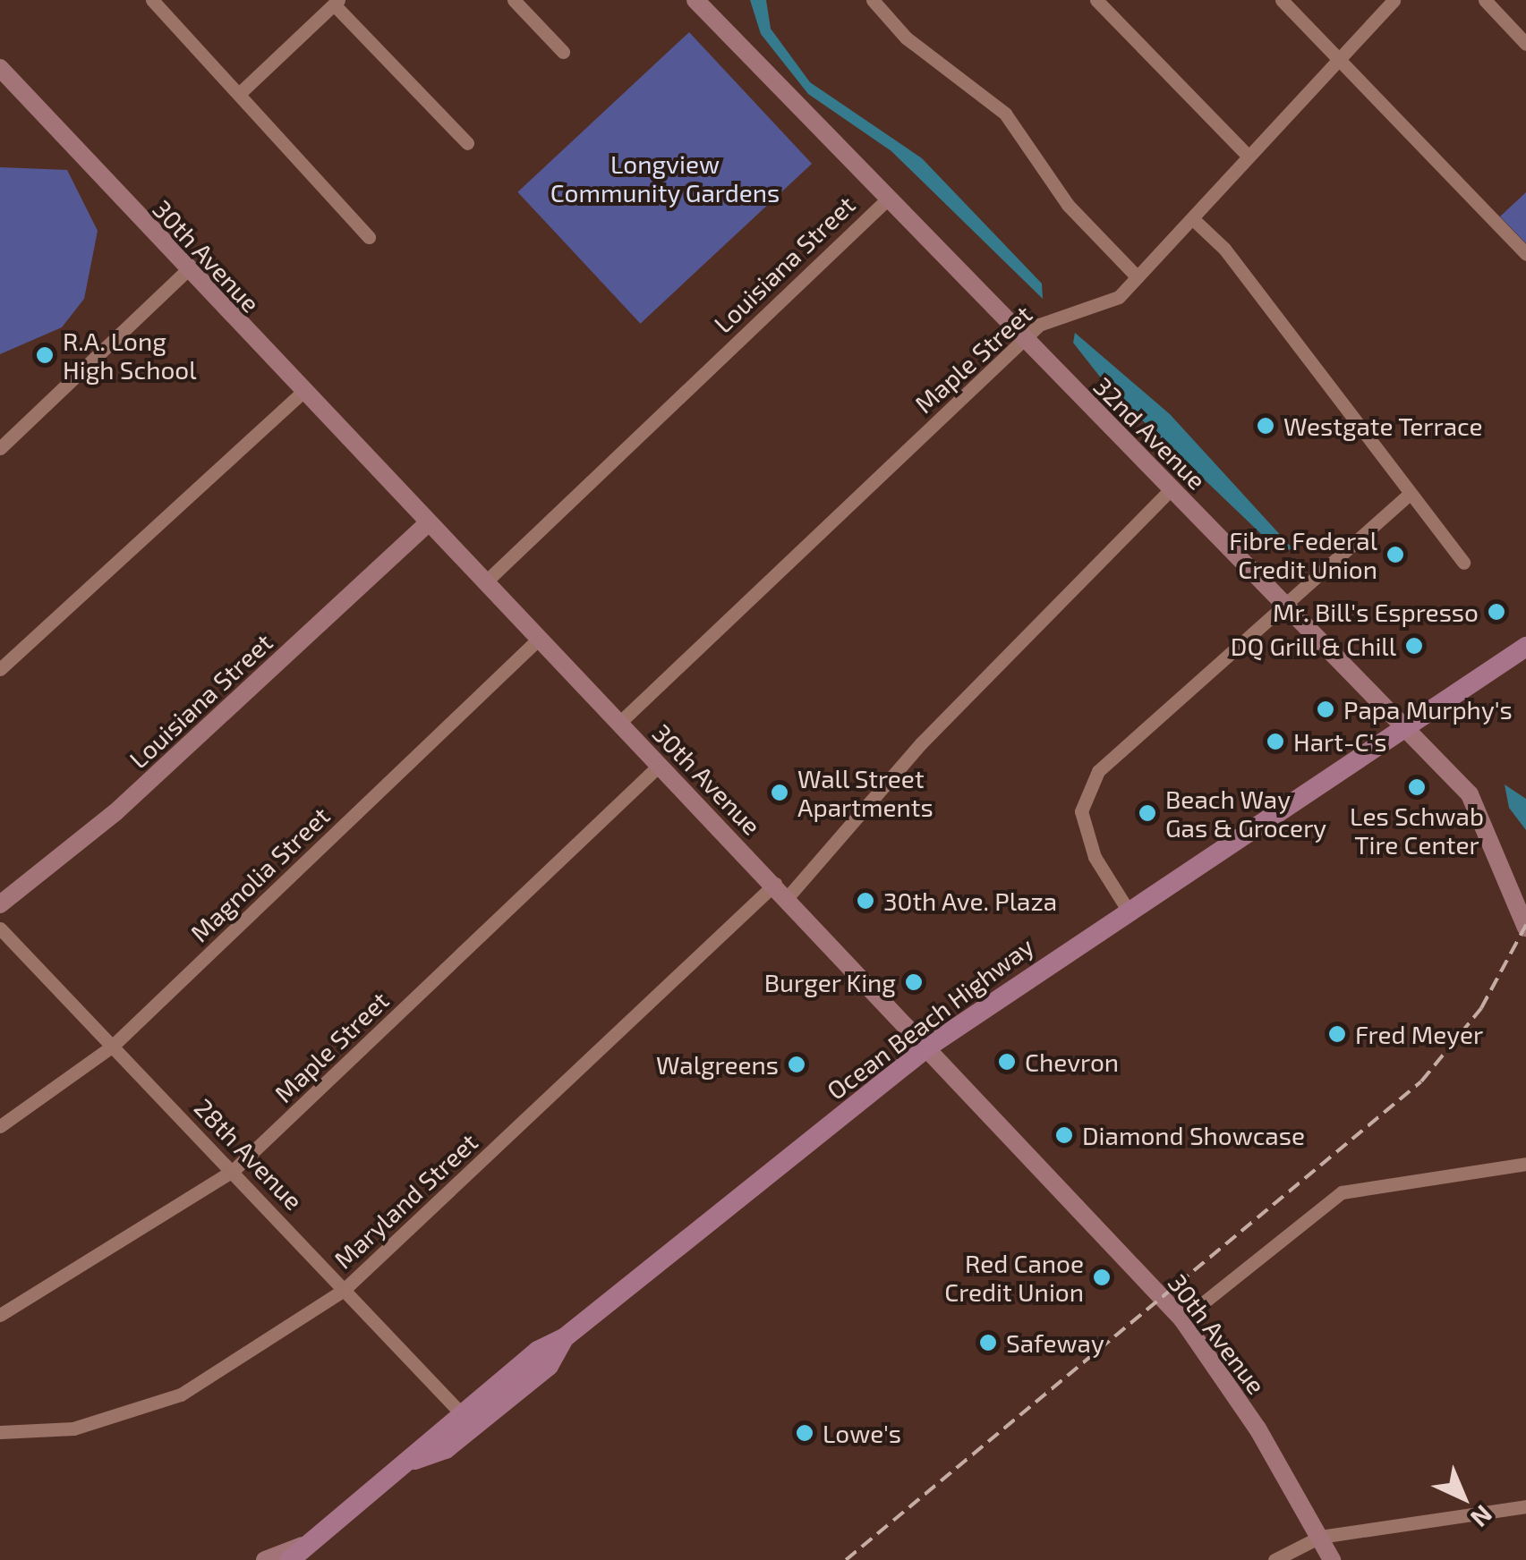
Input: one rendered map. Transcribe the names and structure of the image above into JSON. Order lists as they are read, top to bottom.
{
  "streets": {
    "main road": ["Ocean Beach Highway"],
    "street": [
      "30th Avenue",
      "Louisiana Street",
      "Maple Street",
      "32nd Avenue",
      "Magnolia Street",
      "28th Avenue",
      "Maryland Street"
    ]
  },
  "crossings": [
    ["30th Avenue", "Louisiana Street"],
    ["30th Avenue", "Maple Street"],
    ["30th Avenue", "Magnolia Street"],
    ["30th Avenue", "Ocean Beach Highway"],
    ["30th Avenue", "Maryland Street"],
    ["Louisiana Street", "32nd Avenue"],
    ["Maple Street", "32nd Avenue"],
    ["Maple Street", "28th Avenue"],
    ["32nd Avenue", "Ocean Beach Highway"],
    ["32nd Avenue", "Maryland Street"],
    ["Magnolia Street", "28th Avenue"],
    ["Ocean Beach Highway", "28th Avenue"],
    ["28th Avenue", "Maryland Street"]
  ],
  "parks": ["Longview Community Gardens"],
  "places": [
    "R.A. Long High School",
    "Westgate Terrace",
    "Fibre Federal Credit Union",
    "Mr. Bill's Espresso",
    "DQ Grill & Chill",
    "Papa Murphy's",
    "Hart-C's",
    "Les Schwab Tire Center",
    "Wall Street Apartments",
    "Beach Way Gas & Grocery",
    "30th Ave. Plaza",
    "Burger King",
    "Fred Meyer",
    "Chevron",
    "Walgreens",
    "Diamond Showcase",
    "Red Canoe Credit Union",
    "Safeway",
    "Lowe's"
  ],
  "north": "bottom right"
}
